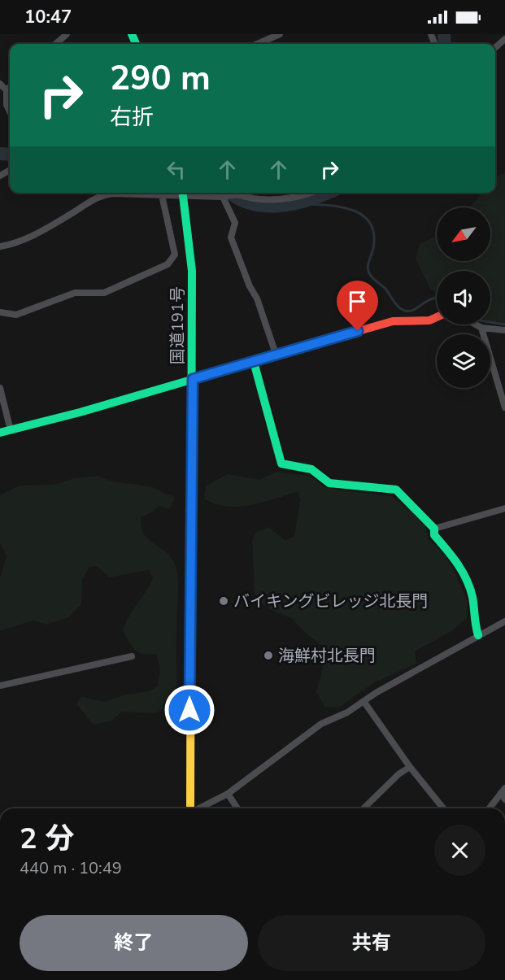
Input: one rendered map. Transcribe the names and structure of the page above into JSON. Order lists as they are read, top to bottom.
{
  "streets": {
    "main road": ["国道191号"]
  },
  "places": ["バイキングビレッジ北長門", "海鮮村北長門"],
  "north": "bottom left",
  "page": {
    "status": "10:47",
    "turn": ["290 m", "右折"],
    "heading": ["2 分", "440 m · 10:49"],
    "buttons": ["終了", "共有"]
  }
}
